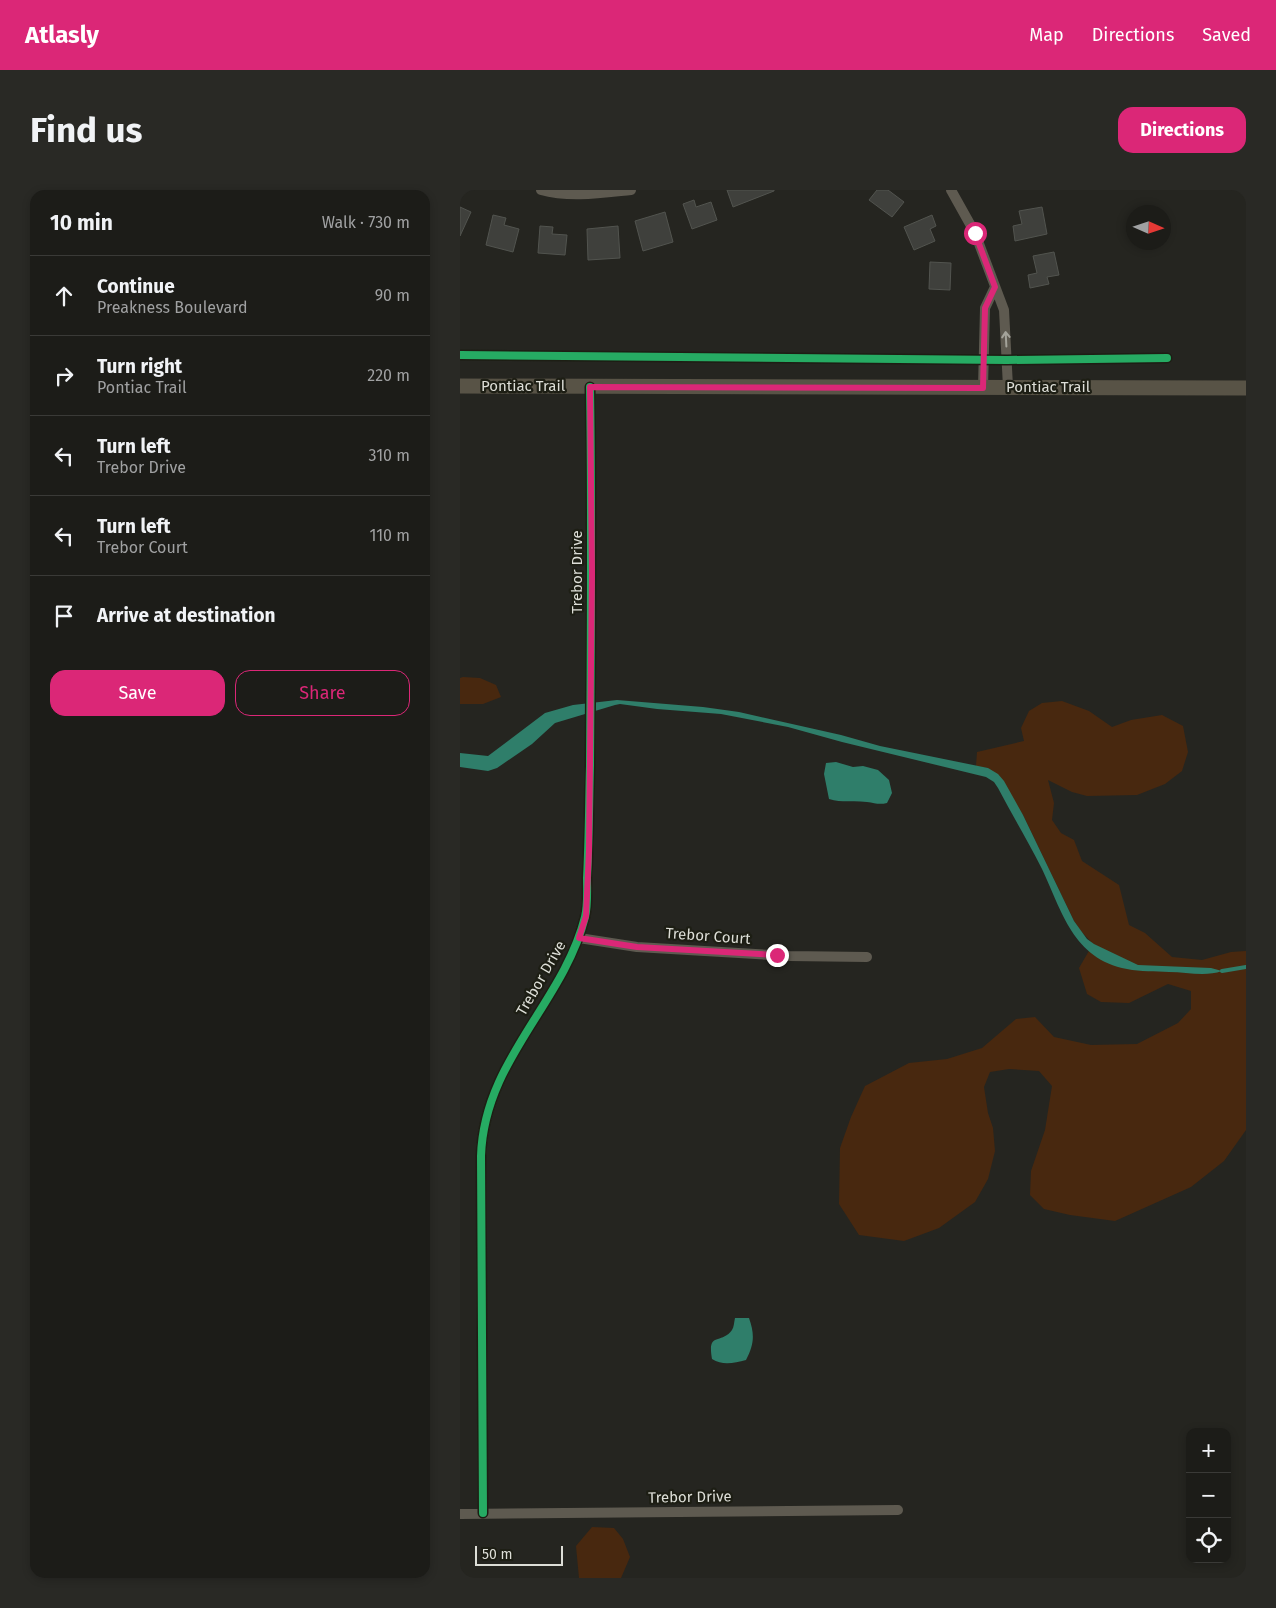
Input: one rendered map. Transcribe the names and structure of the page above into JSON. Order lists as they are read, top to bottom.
{
  "streets": {
    "main road": ["Pontiac Trail"],
    "street": ["Trebor Drive", "Trebor Court"]
  },
  "crossings": [
    ["Pontiac Trail", "Trebor Drive"],
    ["Trebor Drive", "Trebor Court"]
  ],
  "scale_bar": "50 m",
  "north": "right",
  "page": {
    "header": "Atlasly",
    "nav": ["Map", "Directions", "Saved"],
    "buttons": [
      "Directions",
      ["Save", "Share"]
    ],
    "title": "Find us",
    "heading": ["10 min", "Walk · 730 m"],
    "list": [
      ["Continue", "Preakness Boulevard", "90 m"],
      ["Turn right", "Pontiac Trail", "220 m"],
      ["Turn left", "Trebor Drive", "310 m"],
      ["Turn left", "Trebor Court", "110 m"],
      "Arrive at destination"
    ],
    "map_buttons": ["+", "−"],
    "scale": "50 m"
  }
}
